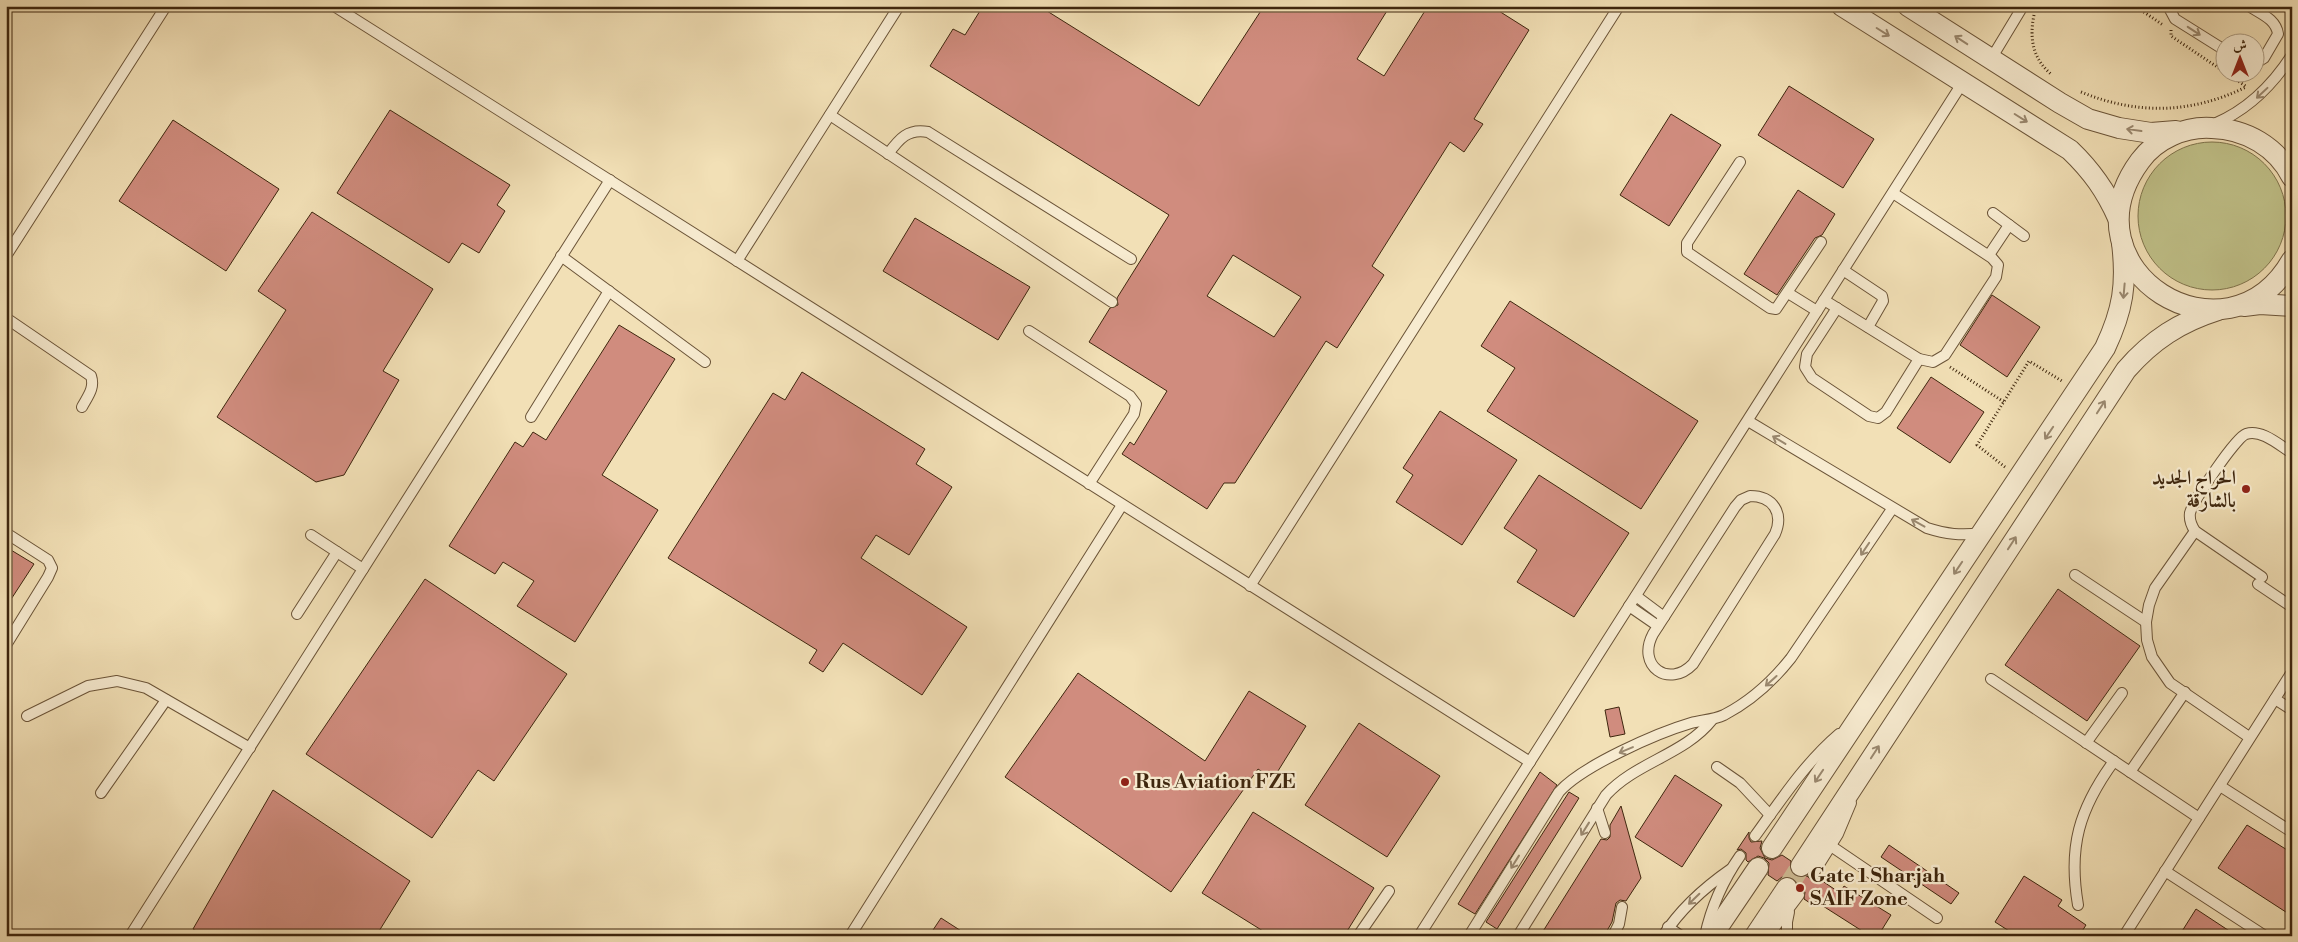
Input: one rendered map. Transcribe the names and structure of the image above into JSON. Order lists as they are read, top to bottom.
{
  "places": ["الحراج الجديد بالشارقة", "Rus Aviation FZE", "Gate 1 Sharjah SAIF Zone"],
  "north": "top"
}
